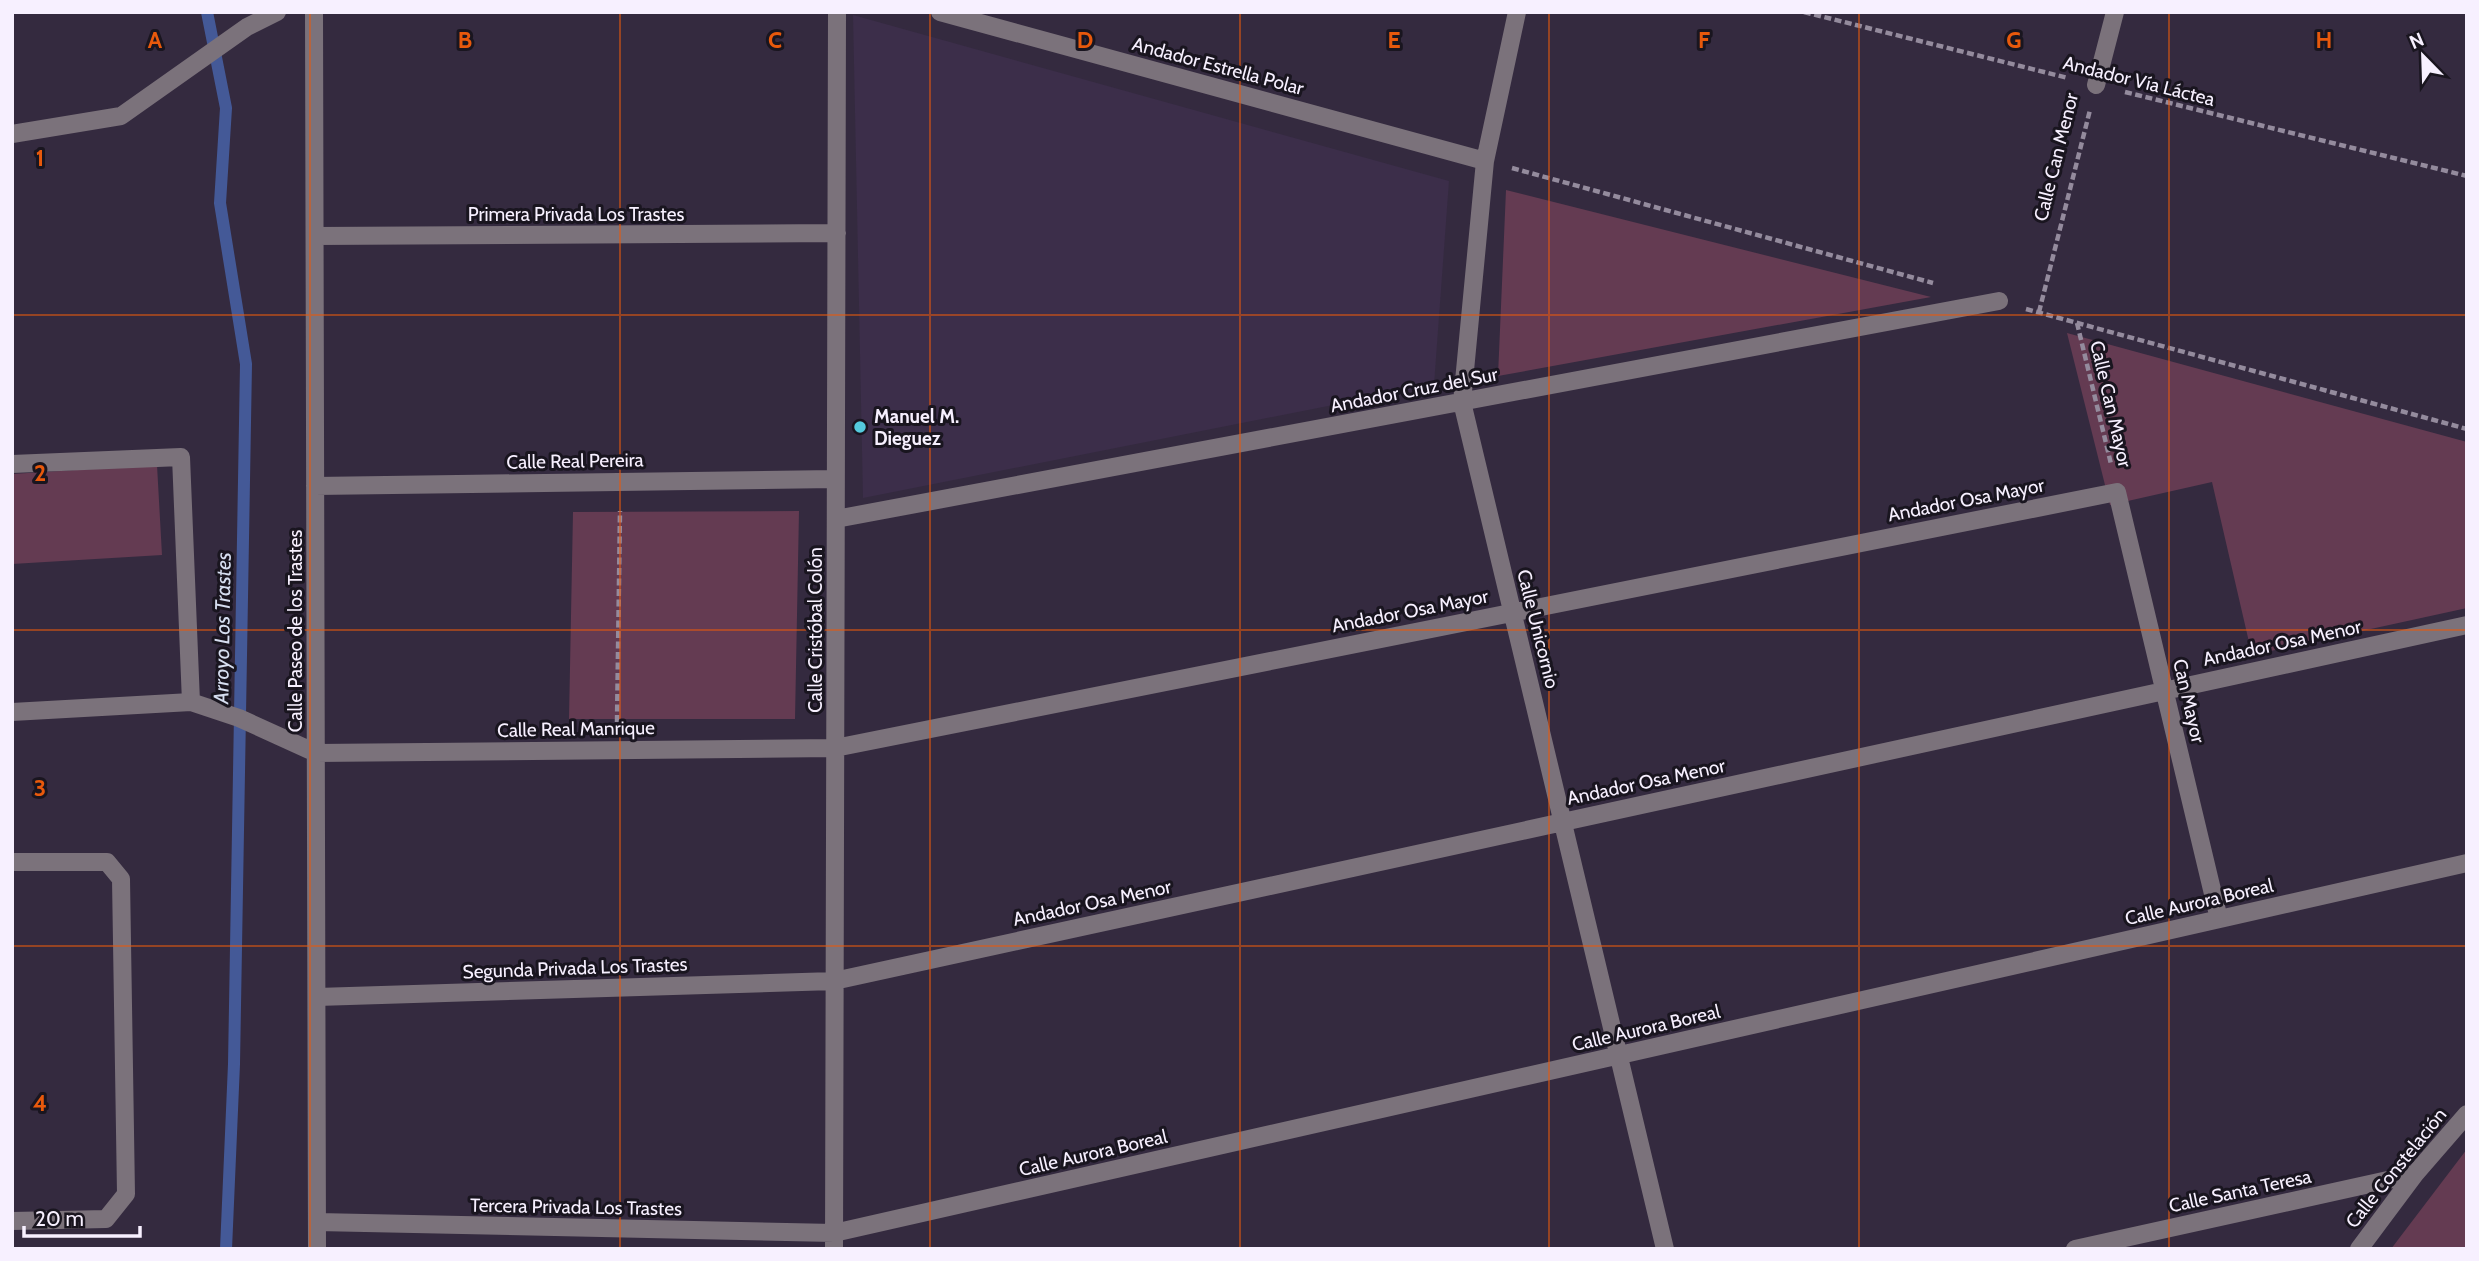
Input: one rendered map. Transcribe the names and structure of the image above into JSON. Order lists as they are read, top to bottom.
{
  "streets": {
    "street": [
      "Andador Estrella Polar",
      "Calle Can Menor",
      "Primera Privada Los Trastes",
      "Andador Cruz del Sur",
      "Calle Real Pereira",
      "Andador Osa Mayor",
      "Calle Unicornio",
      "Calle Cristóbal Colón",
      "Calle Paseo de los Trastes",
      "Andador Osa Menor",
      "Can Mayor",
      "Calle Real Manrique",
      "Calle Aurora Boreal",
      "Segunda Privada Los Trastes",
      "Calle Constelación",
      "Calle Santa Teresa",
      "Tercera Privada Los Trastes"
    ],
    "path": ["Andador Vía Láctea", "Calle Can Mayor"]
  },
  "crossings": [
    ["Andador Estrella Polar", "Calle Unicornio"],
    ["Andador Vía Láctea", "Calle Can Menor"],
    ["Primera Privada Los Trastes", "Calle Cristóbal Colón"],
    ["Primera Privada Los Trastes", "Calle Paseo de los Trastes"],
    ["Andador Cruz del Sur", "Calle Unicornio"],
    ["Andador Cruz del Sur", "Calle Cristóbal Colón"],
    ["Calle Can Mayor", "Andador Osa Mayor"],
    ["Calle Can Mayor", "Can Mayor"],
    ["Calle Real Pereira", "Calle Cristóbal Colón"],
    ["Calle Real Pereira", "Calle Paseo de los Trastes"],
    ["Andador Osa Mayor", "Calle Unicornio"],
    ["Andador Osa Mayor", "Calle Cristóbal Colón"],
    ["Andador Osa Mayor", "Can Mayor"],
    ["Andador Osa Mayor", "Calle Real Manrique"],
    ["Calle Unicornio", "Andador Osa Menor"],
    ["Calle Unicornio", "Calle Aurora Boreal"],
    ["Calle Cristóbal Colón", "Andador Osa Menor"],
    ["Calle Cristóbal Colón", "Calle Real Manrique"],
    ["Calle Cristóbal Colón", "Calle Aurora Boreal"],
    ["Calle Cristóbal Colón", "Segunda Privada Los Trastes"],
    ["Calle Cristóbal Colón", "Tercera Privada Los Trastes"],
    ["Calle Paseo de los Trastes", "Calle Real Manrique"],
    ["Calle Paseo de los Trastes", "Segunda Privada Los Trastes"],
    ["Calle Paseo de los Trastes", "Tercera Privada Los Trastes"],
    ["Andador Osa Menor", "Can Mayor"],
    ["Andador Osa Menor", "Segunda Privada Los Trastes"],
    ["Can Mayor", "Calle Aurora Boreal"],
    ["Calle Aurora Boreal", "Tercera Privada Los Trastes"],
    ["Calle Constelación", "Calle Santa Teresa"]
  ],
  "water": ["Arroyo Los Trastes"],
  "places": ["Manuel M. Dieguez"],
  "scale_bar": "20 m",
  "north": "top left",
  "grid": {
    "columns": [
      "A",
      "B",
      "C",
      "D",
      "E",
      "F",
      "G",
      "H"
    ],
    "rows": [
      "1",
      "2",
      "3",
      "4"
    ]
  }
}
